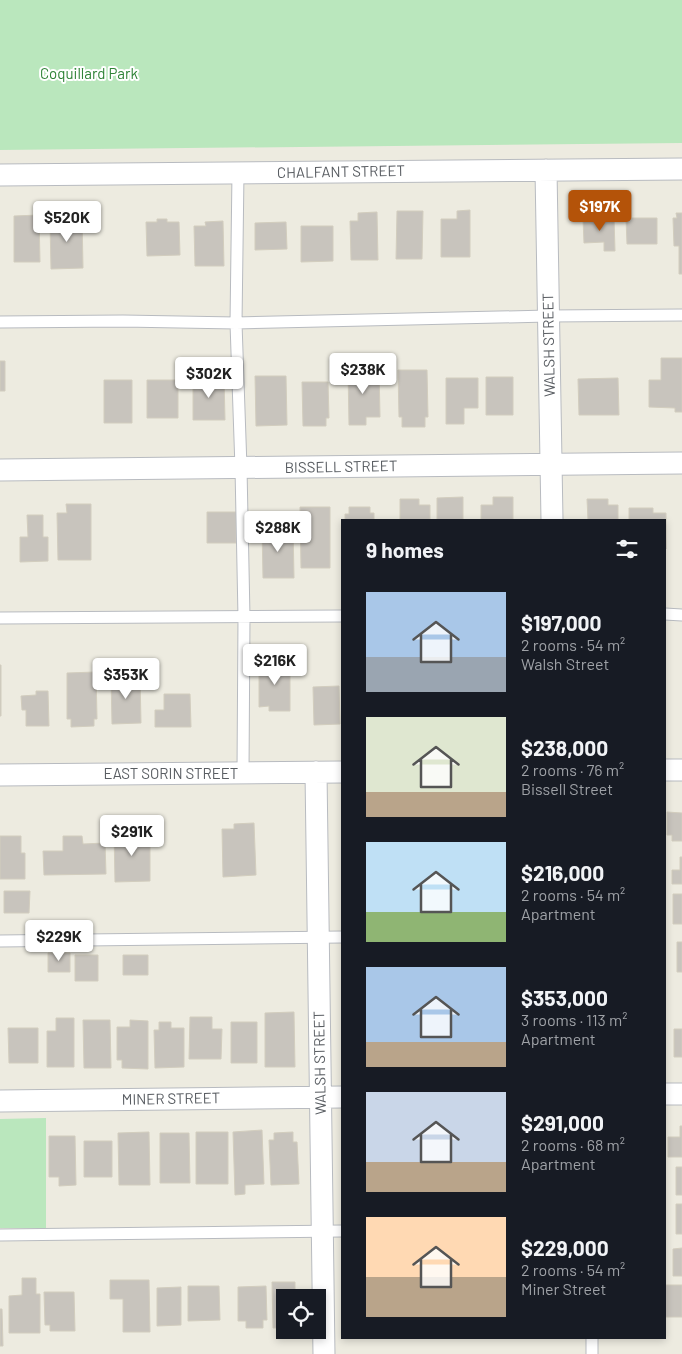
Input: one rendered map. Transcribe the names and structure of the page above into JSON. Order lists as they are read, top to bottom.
{
  "streets": {
    "street": [
      "CHALFANT STREET",
      "WALSH STREET",
      "BISSELL STREET",
      "EAST SORIN STREET",
      "MINER STREET"
    ]
  },
  "crossings": [
    ["CHALFANT STREET", "WALSH STREET"],
    ["WALSH STREET", "BISSELL STREET"],
    ["WALSH STREET", "EAST SORIN STREET"],
    ["WALSH STREET", "MINER STREET"]
  ],
  "parks": ["Coquillard Park"],
  "page": {
    "price": [
      "$197K",
      "$520K",
      "$238K",
      "$302K",
      "$288K",
      "$216K",
      "$353K",
      "$291K",
      "$229K"
    ],
    "heading": "9 homes",
    "list": [
      {
        "name": "$197,000",
        "note": "2 rooms · 54 m² · Walsh Street"
      },
      {
        "name": "$238,000",
        "note": "2 rooms · 76 m² · Bissell Street"
      },
      {
        "name": "$216,000",
        "note": "2 rooms · 54 m² · Apartment"
      },
      {
        "name": "$353,000",
        "note": "3 rooms · 113 m² · Apartment"
      },
      {
        "name": "$291,000",
        "note": "2 rooms · 68 m² · Apartment"
      },
      {
        "name": "$229,000",
        "note": "2 rooms · 54 m² · Miner Street"
      }
    ]
  }
}
